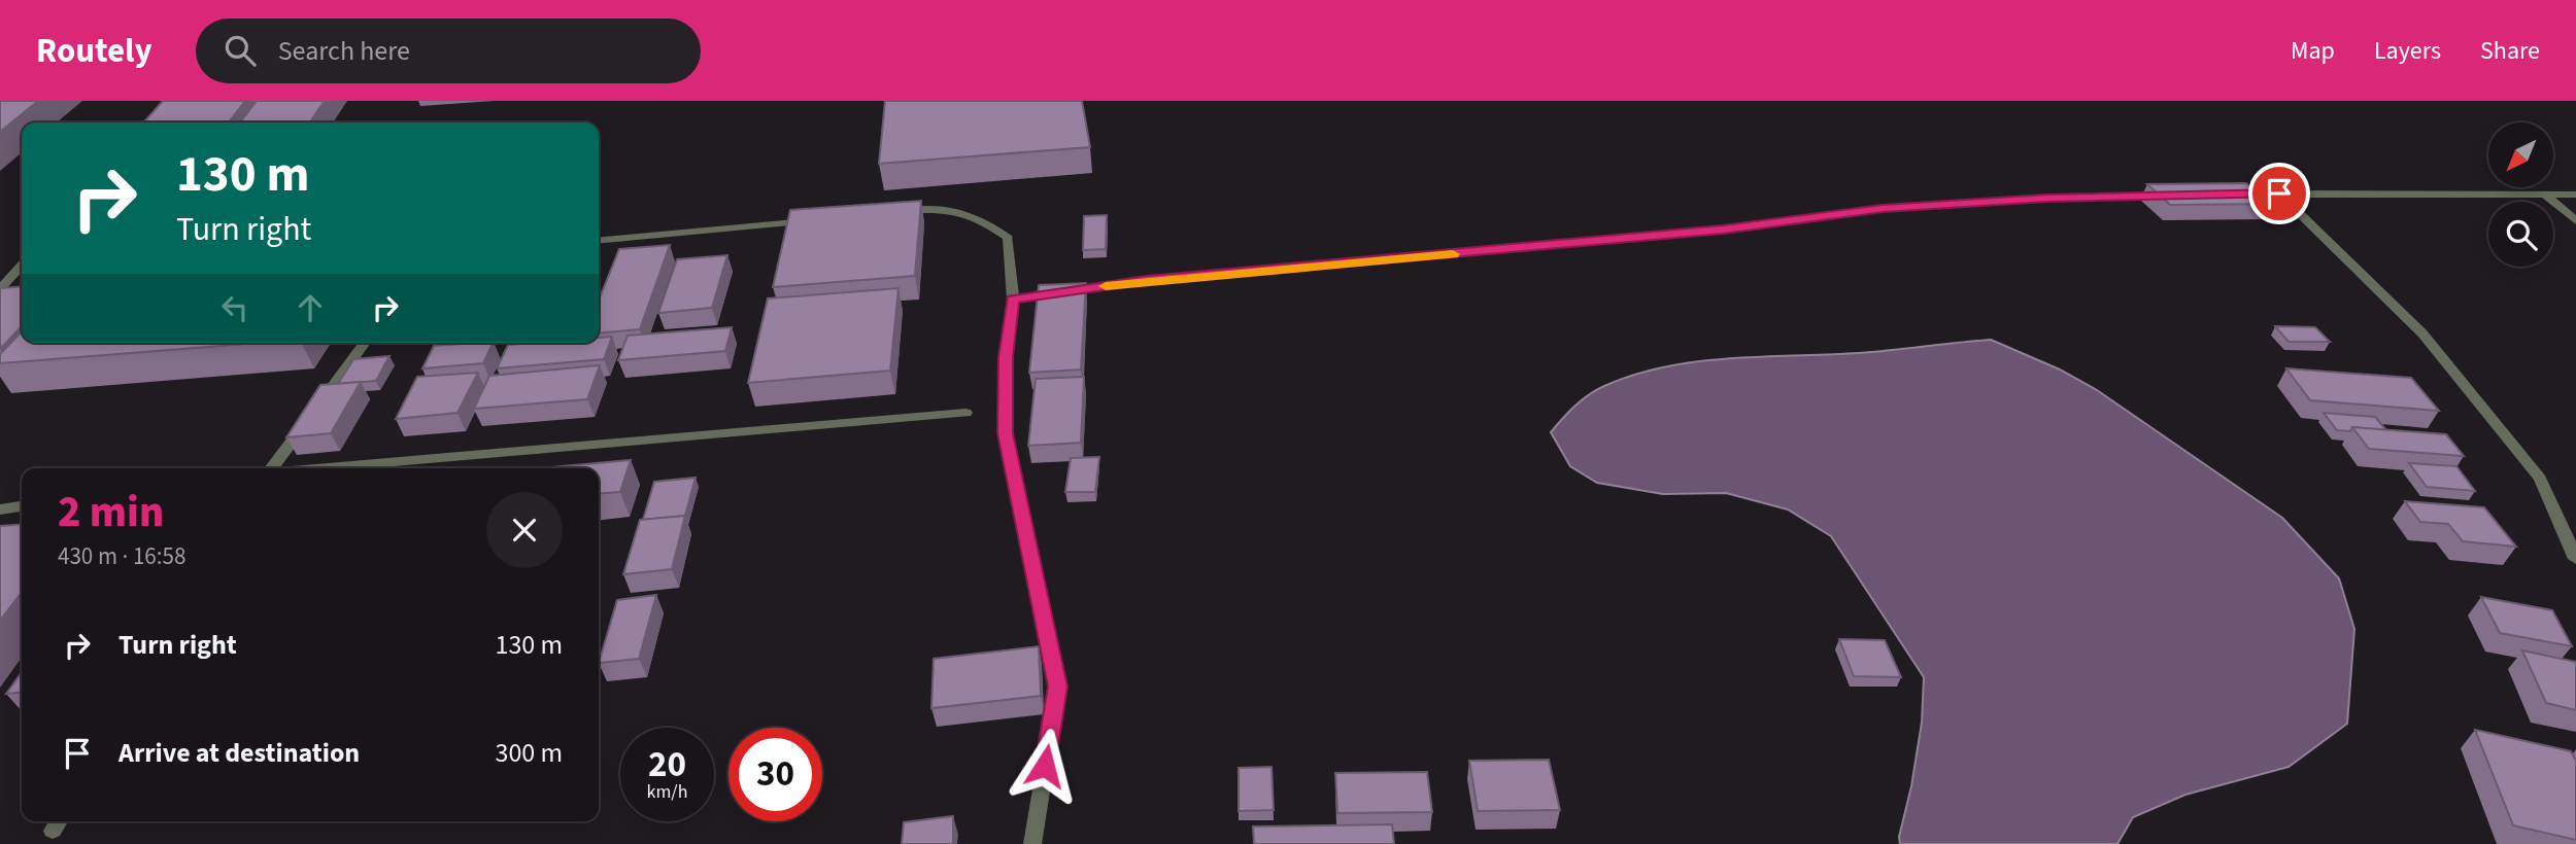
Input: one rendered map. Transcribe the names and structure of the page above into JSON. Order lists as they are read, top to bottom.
{
  "north": "bottom left",
  "page": {
    "header": "Routely",
    "search": "Search here",
    "nav": ["Map", "Layers", "Share"],
    "turn": ["130 m", "Turn right"],
    "heading": ["2 min", "430 m · 16:58"],
    "list": [
      {
        "name": "Turn right",
        "value": "130 m"
      },
      {
        "name": "Arrive at destination",
        "value": "300 m"
      }
    ],
    "speed": "20 km/h",
    "limit": "30"
  }
}
